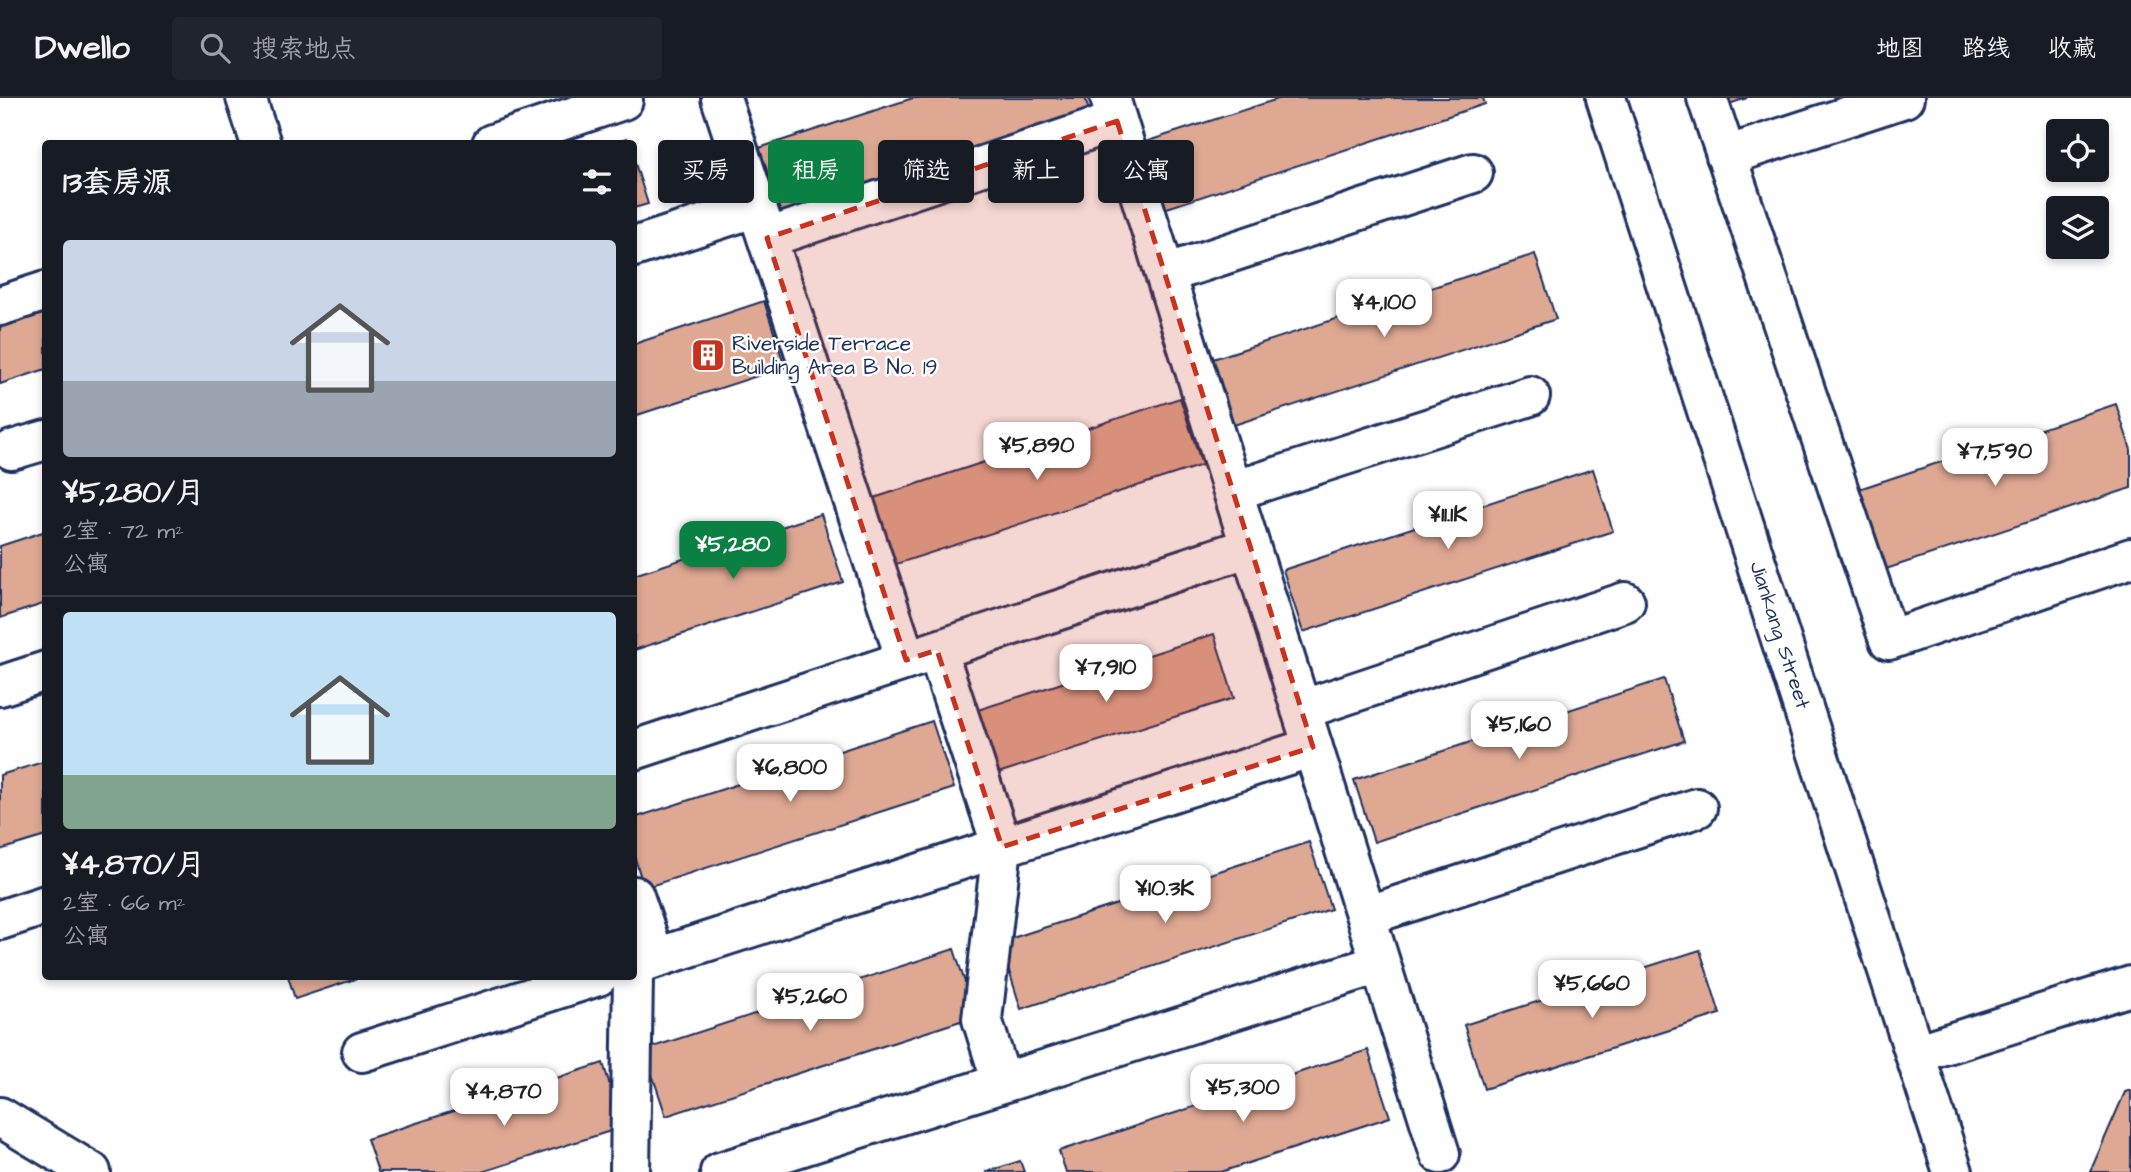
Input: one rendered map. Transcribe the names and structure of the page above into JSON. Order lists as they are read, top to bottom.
{
  "streets": {
    "street": ["Jiankang Street"]
  },
  "places": {
    "building": ["Riverside Terrace Building Area B No. 19"]
  },
  "page": {
    "header": "Dwello",
    "search": "搜索地点",
    "nav": ["地图", "路线", "收藏"],
    "chip": [
      "买房",
      "租房",
      "筛选",
      "新上",
      "公寓"
    ],
    "heading": "13套房源",
    "list": [
      {
        "name": "¥5,280/月",
        "note": "2室 · 72 m² · 公寓"
      },
      {
        "name": "¥4,870/月",
        "note": "2室 · 66 m² · 公寓"
      }
    ],
    "price": [
      "¥4,100",
      "¥5,890",
      "¥7,590",
      "¥11.1K",
      "¥5,280",
      "¥7,910",
      "¥5,160",
      "¥6,800",
      "¥10.3K",
      "¥5,660",
      "¥5,260",
      "¥5,300",
      "¥4,870"
    ]
  }
}
